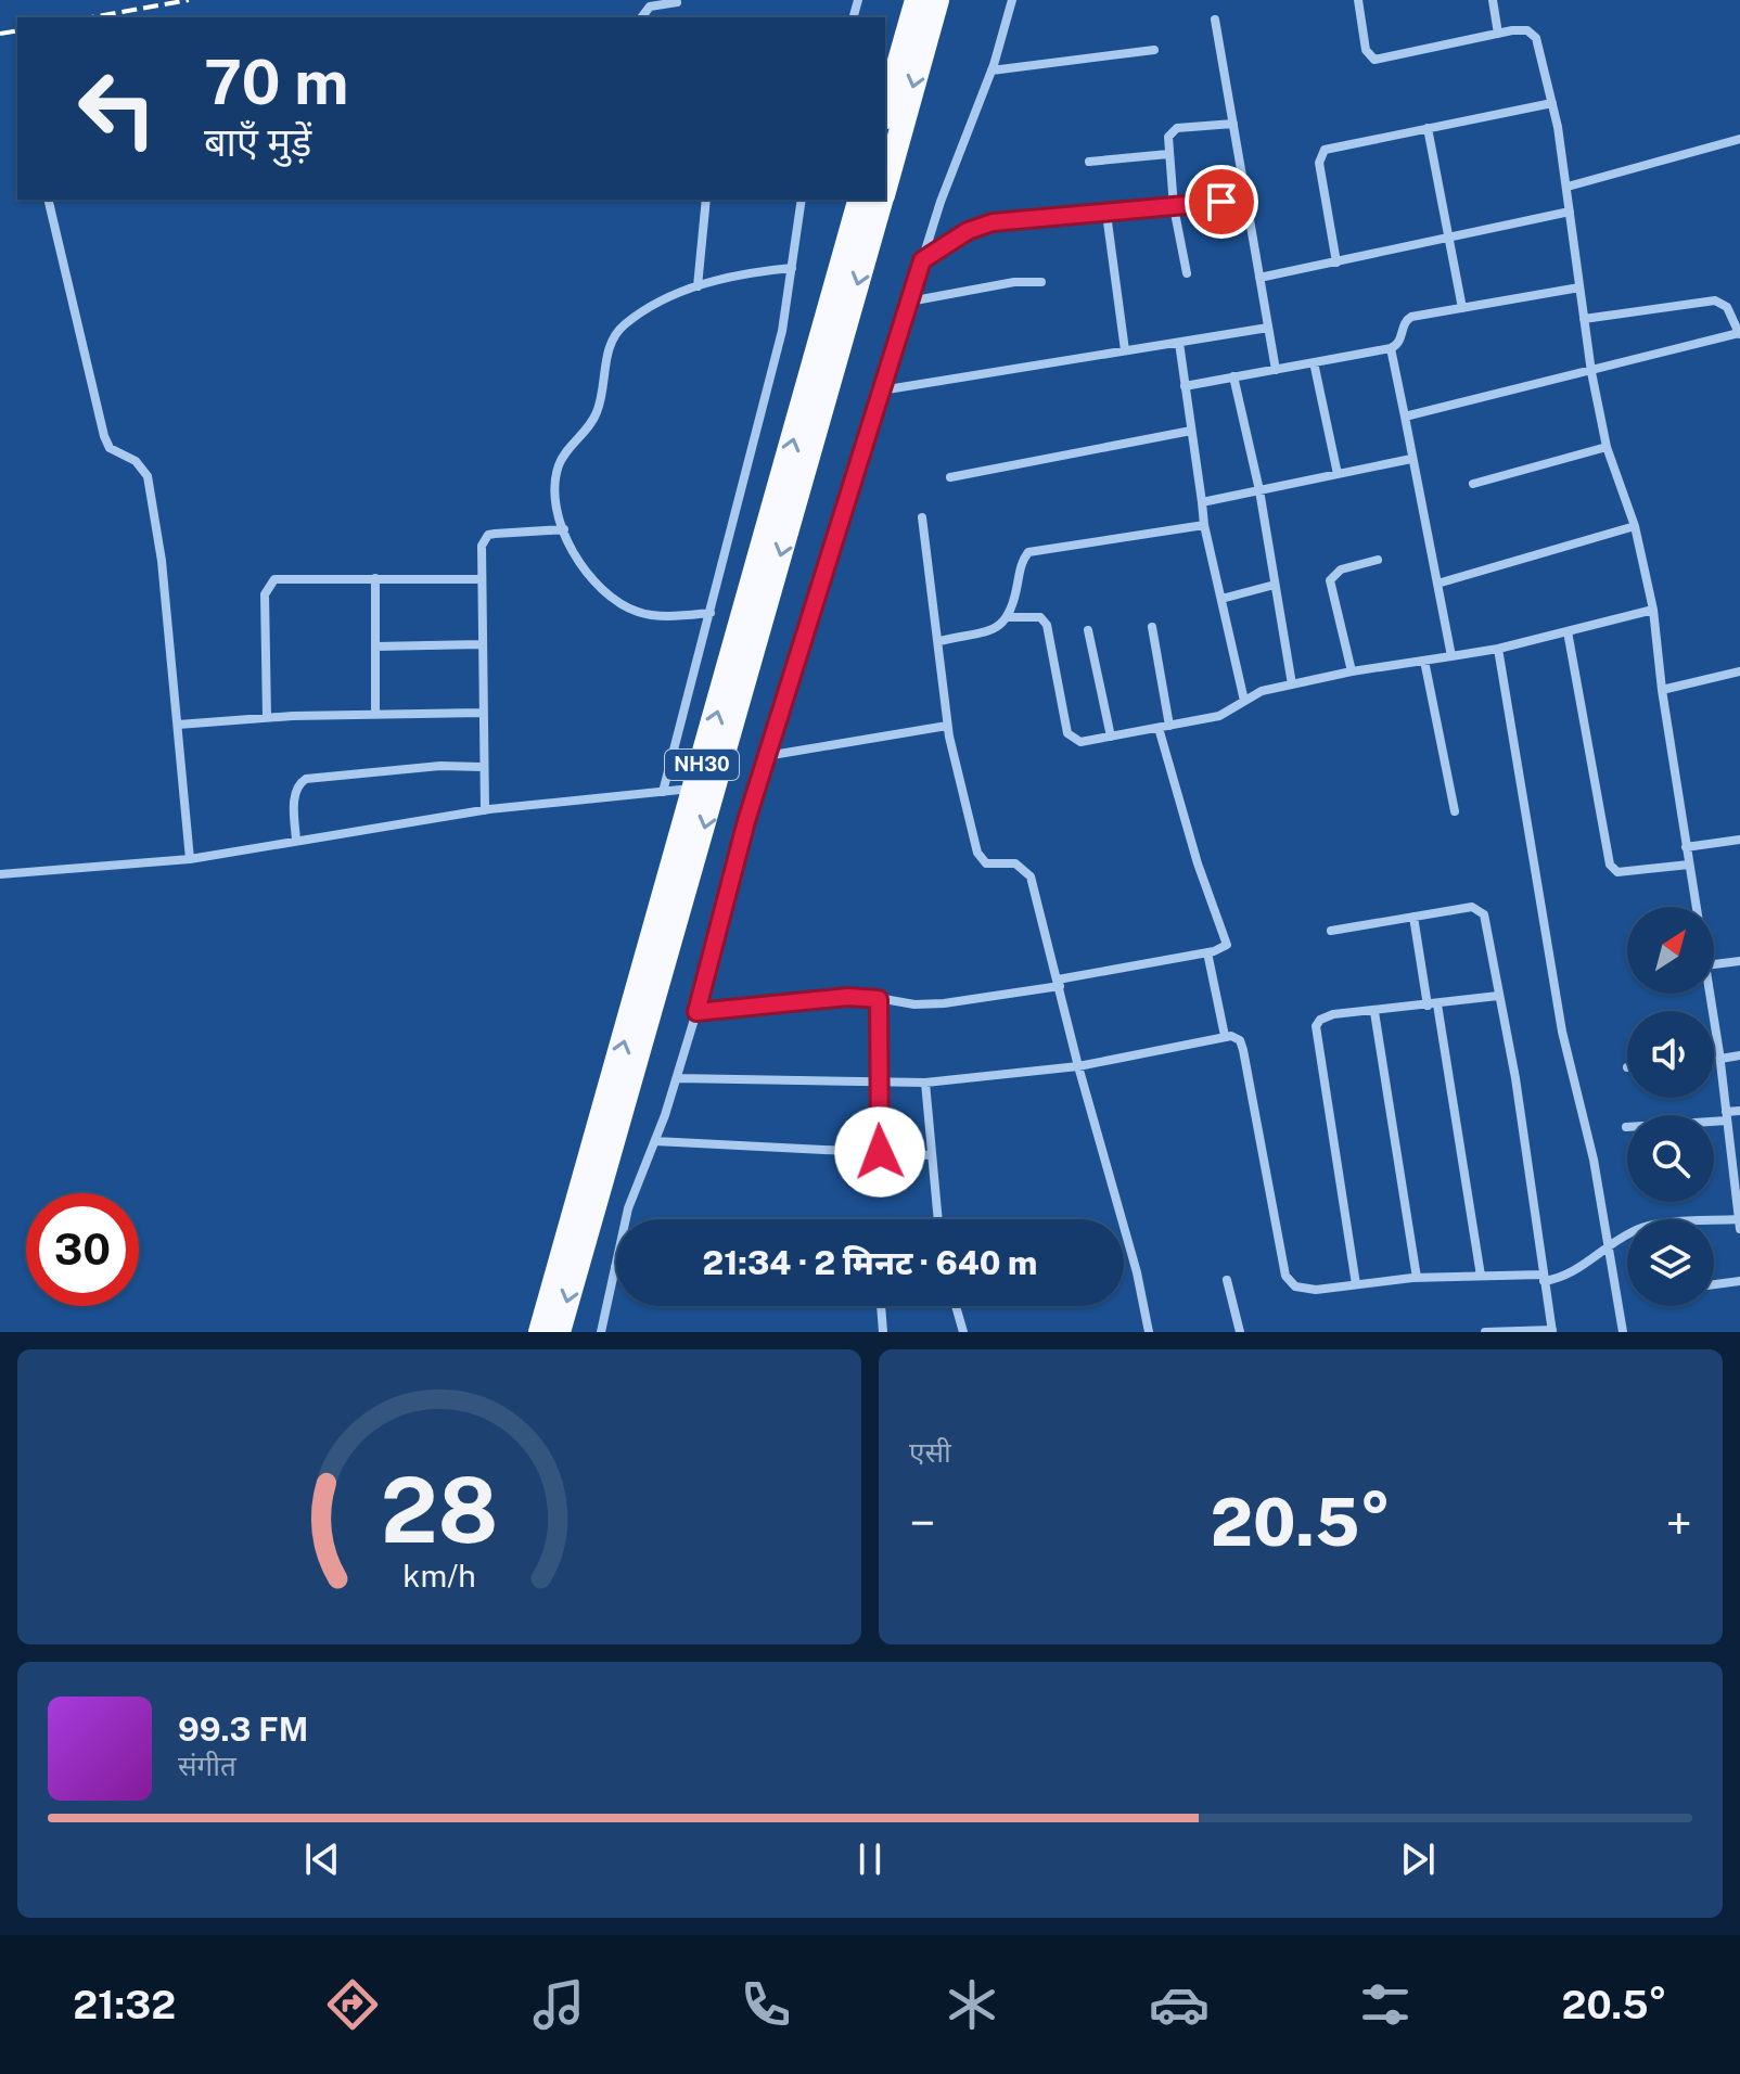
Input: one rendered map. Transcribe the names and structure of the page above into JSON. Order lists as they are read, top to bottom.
{
  "streets": {
    "highway": ["NH30"]
  },
  "north": "top right",
  "page": {
    "turn": ["70 m", "बाएँ मुड़ें"],
    "limit": "30",
    "trip": "21:34 · 2 मिनट · 640 m",
    "tile": "एसी",
    "heat": ["−", "20.5°", "+"],
    "song": ["99.3 FM", "संगीत"],
    "tabs": ["21:32", "20.5°"],
    "gauge": ["28", "km/h"]
  }
}
